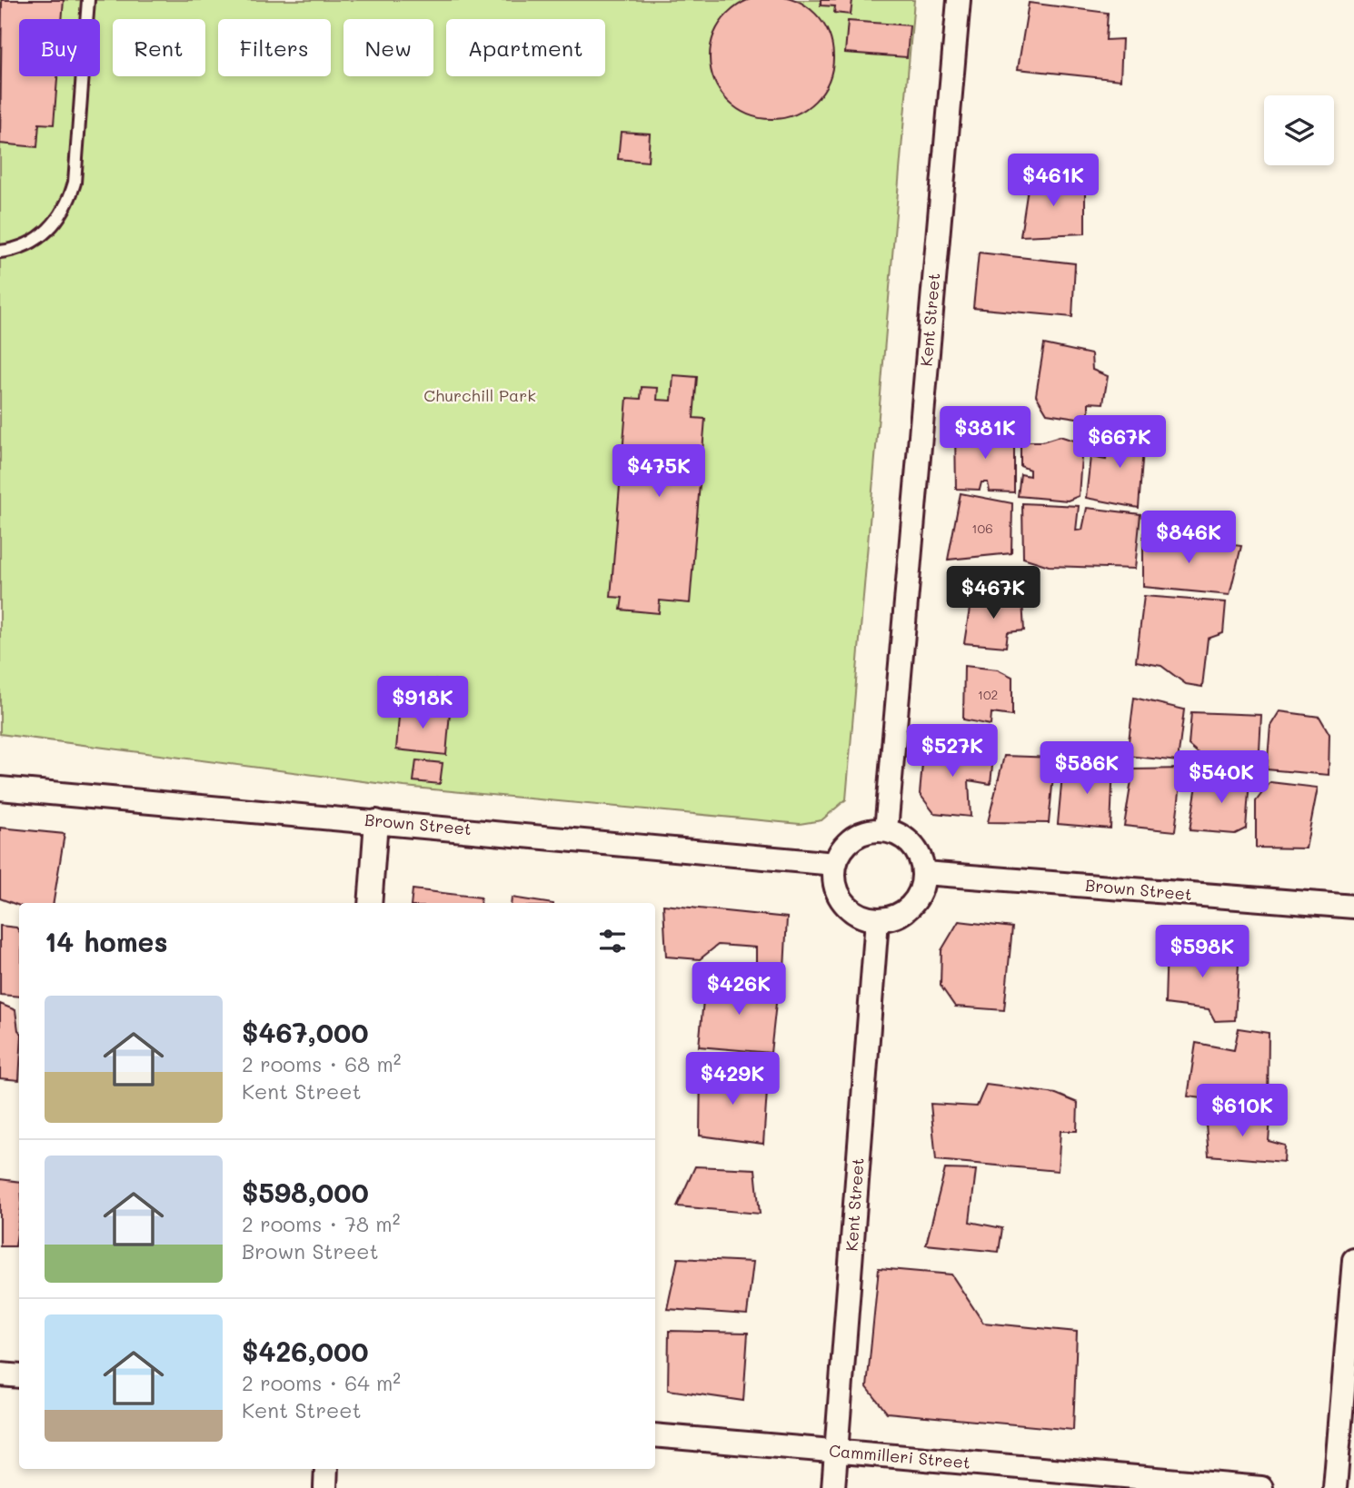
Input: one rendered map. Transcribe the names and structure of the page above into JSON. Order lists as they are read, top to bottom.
{
  "streets": {
    "street": ["Kent Street", "Brown Street", "Cammilleri Street"]
  },
  "crossings": [
    ["Kent Street", "Brown Street"],
    ["Kent Street", "Cammilleri Street"]
  ],
  "parks": ["Churchill Park"],
  "house_numbers": ["106", "102"],
  "page": {
    "chip": [
      "Buy",
      "Rent",
      "Filters",
      "New",
      "Apartment"
    ],
    "price": [
      "$461K",
      "$381K",
      "$667K",
      "$475K",
      "$846K",
      "$467K",
      "$918K",
      "$527K",
      "$586K",
      "$540K",
      "$598K",
      "$426K",
      "$429K",
      "$610K"
    ],
    "heading": "14 homes",
    "list": [
      {
        "name": "$467,000",
        "note": "2 rooms · 68 m² · Kent Street"
      },
      {
        "name": "$598,000",
        "note": "2 rooms · 78 m² · Brown Street"
      },
      {
        "name": "$426,000",
        "note": "2 rooms · 64 m² · Kent Street"
      }
    ]
  }
}
